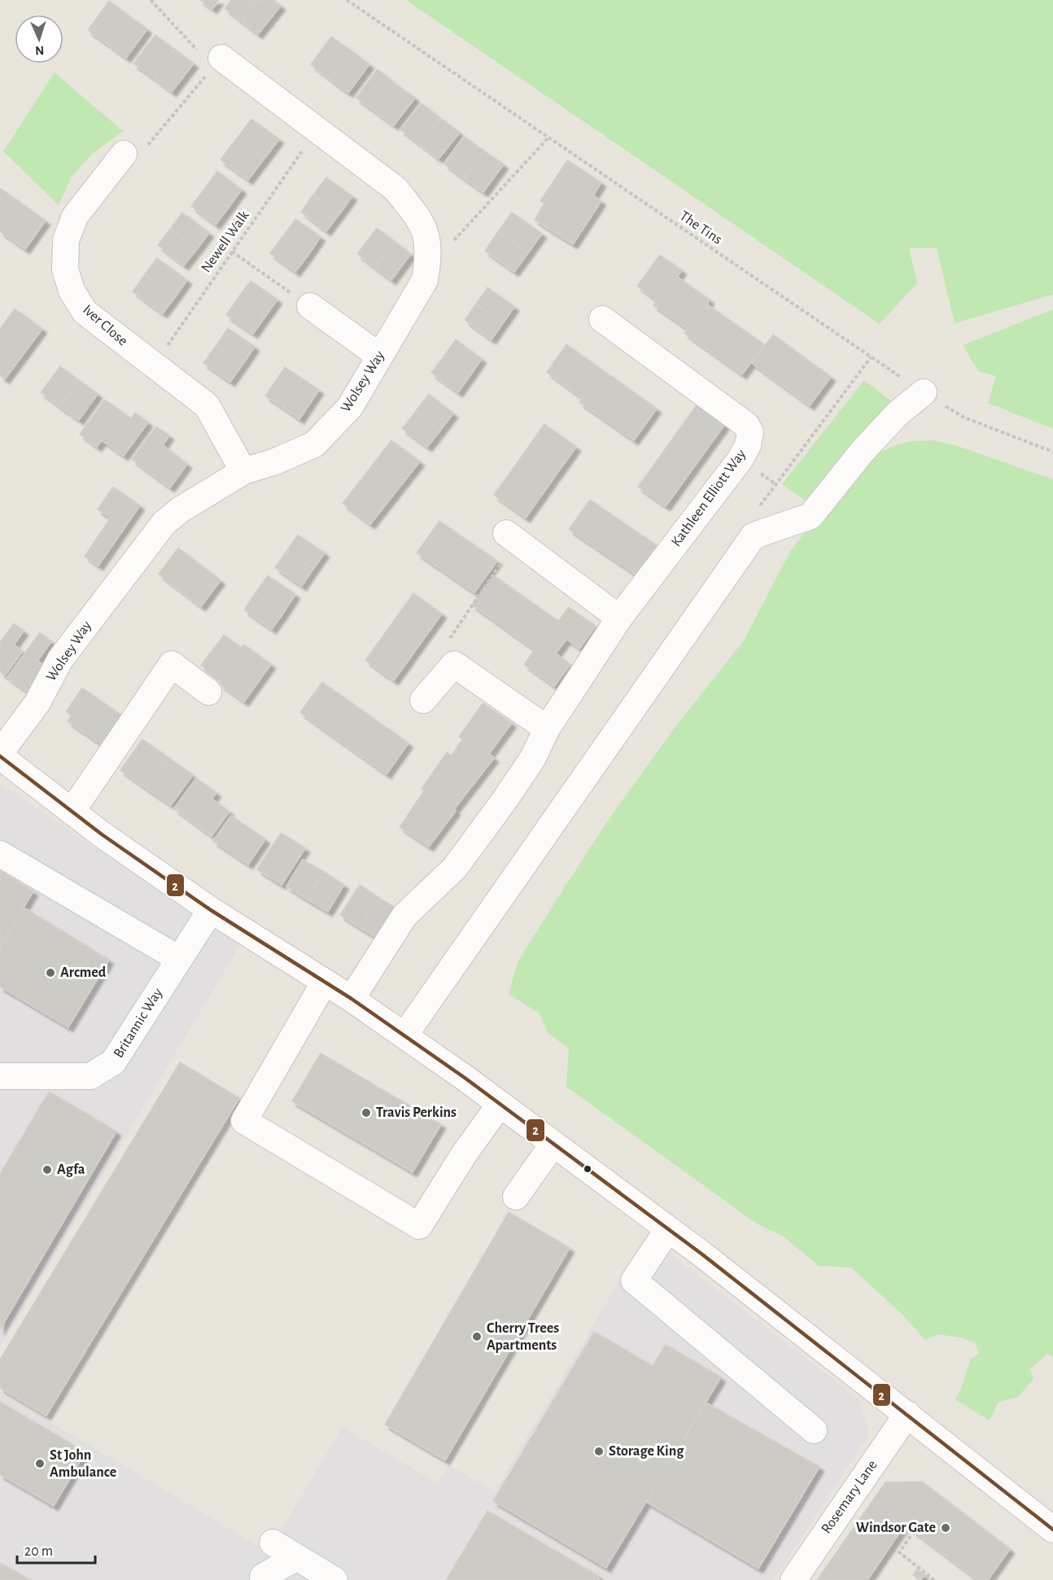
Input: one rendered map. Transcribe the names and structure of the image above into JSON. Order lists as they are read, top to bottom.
{
  "streets": {
    "street": [
      "Iver Close",
      "Wolsey Way",
      "Kathleen Elliott Way",
      "Britannic Way",
      "Rosemary Lane"
    ],
    "path": ["The Tins", "Newell Walk"]
  },
  "crossings": [
    ["Newell Walk", "Iver Close"],
    ["Newell Walk", "Wolsey Way"],
    ["Iver Close", "Wolsey Way"]
  ],
  "places": [
    "Arcmed",
    "Travis Perkins",
    "Agfa",
    "Cherry Trees Apartments",
    "Storage King",
    "St John Ambulance",
    "Windsor Gate"
  ],
  "lines": ["transit line 2"],
  "scale_bar": "20 m",
  "north": "bottom"
}
